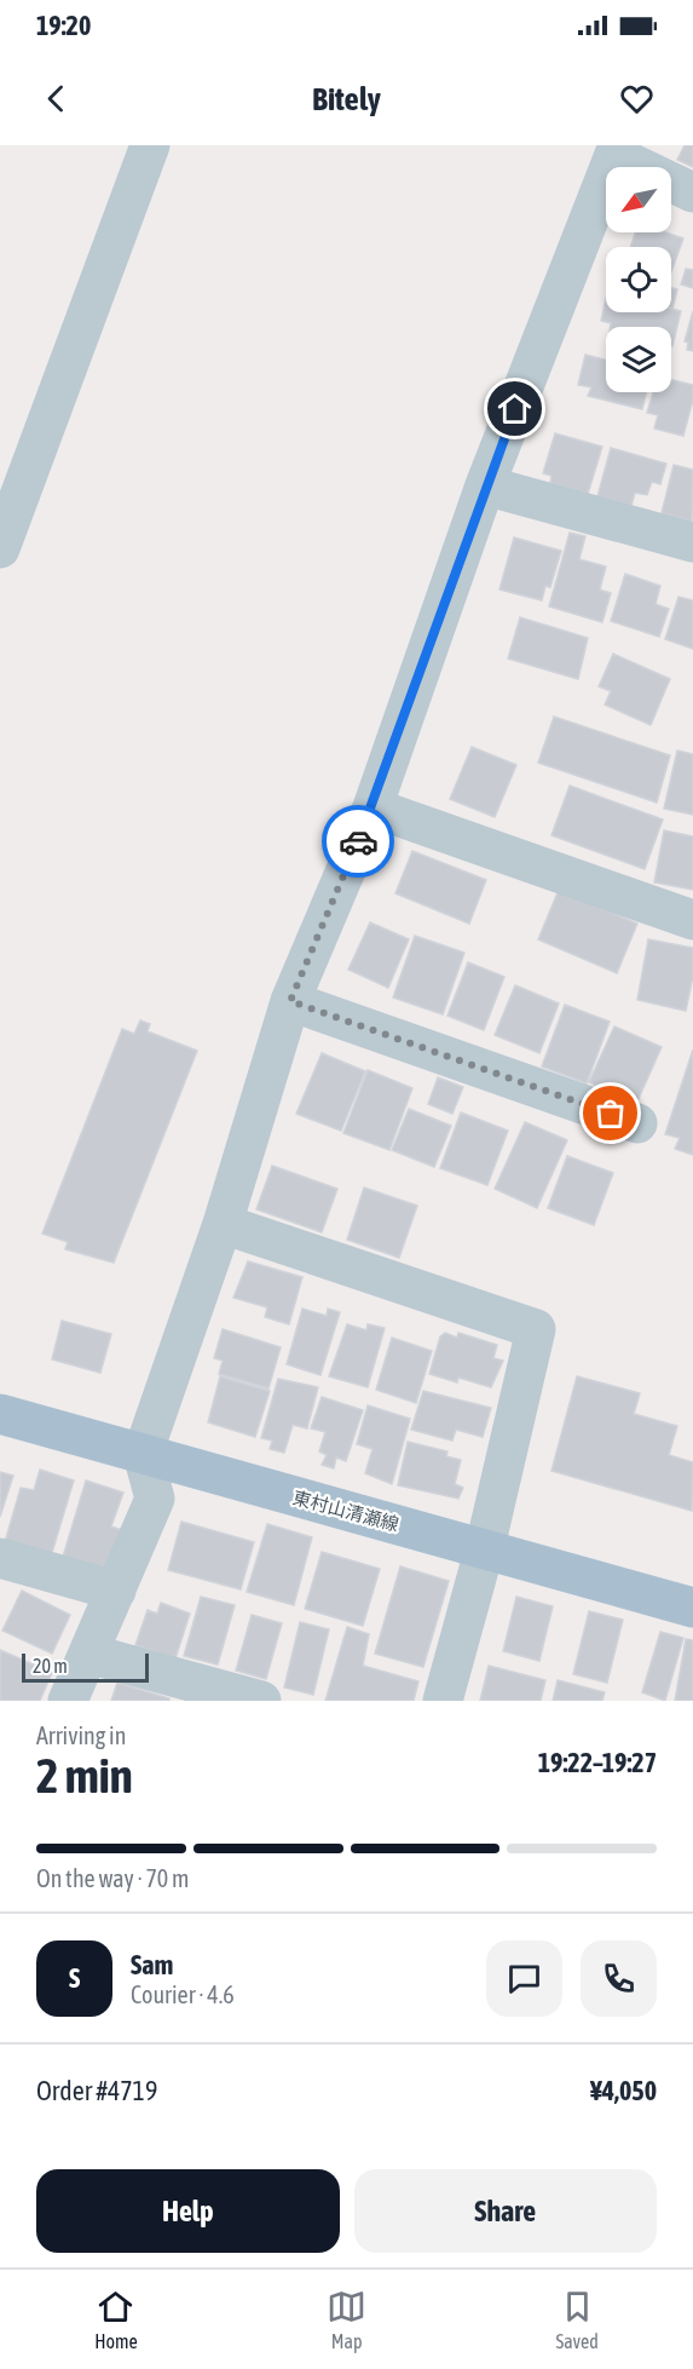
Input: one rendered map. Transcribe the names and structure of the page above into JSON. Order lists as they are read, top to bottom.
{
  "streets": {
    "main road": ["東村山清瀬線"]
  },
  "scale_bar": "20 m",
  "north": "bottom left",
  "page": {
    "status": "19:20",
    "header": "Bitely",
    "scale": "20 m",
    "heading": ["2 min", "Arriving in", "19:22–19:27"],
    "panel": [
      "Sam",
      "Courier · 4.6",
      "Order #4719",
      "¥4,050"
    ],
    "bar": "On the way · 70 m",
    "round": "S",
    "buttons": ["Help", "Share"],
    "tabs": ["Home", "Map", "Saved"]
  }
}
